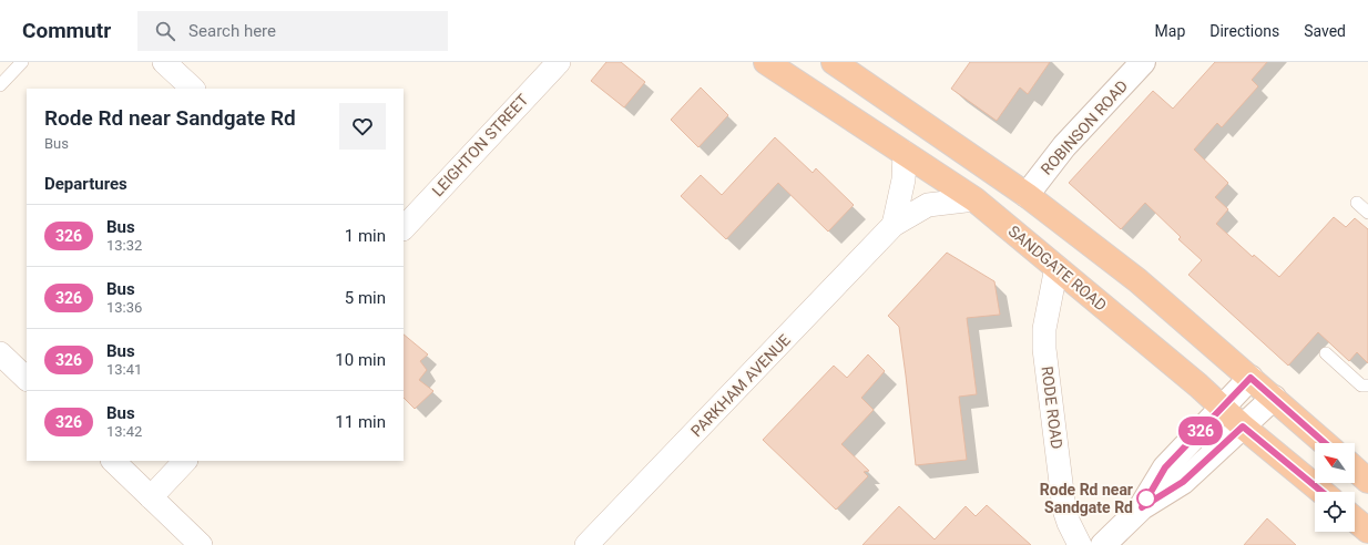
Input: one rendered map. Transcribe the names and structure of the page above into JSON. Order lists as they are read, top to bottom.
{
  "streets": {
    "highway": ["SANDGATE ROAD"],
    "main road": ["ROBINSON ROAD"],
    "street": ["LEIGHTON STREET", "PARKHAM AVENUE", "RODE ROAD"]
  },
  "crossings": [
    ["SANDGATE ROAD", "PARKHAM AVENUE"],
    ["SANDGATE ROAD", "RODE ROAD"]
  ],
  "places": ["Rode Rd near Sandgate Rd"],
  "lines": ["bus line 326"],
  "north": "top left",
  "page": {
    "header": "Commutr",
    "search": "Search here",
    "nav": ["Map", "Directions", "Saved"],
    "on_map": "326",
    "heading": [
      ["Rode Rd near Sandgate Rd", "Bus"],
      "Departures"
    ],
    "list": [
      {
        "mark": "326",
        "name": "Bus",
        "note": "13:32",
        "value": "1 min"
      },
      {
        "mark": "326",
        "name": "Bus",
        "note": "13:36",
        "value": "5 min"
      },
      {
        "mark": "326",
        "name": "Bus",
        "note": "13:41",
        "value": "10 min"
      },
      {
        "mark": "326",
        "name": "Bus",
        "note": "13:42",
        "value": "11 min"
      }
    ]
  }
}
